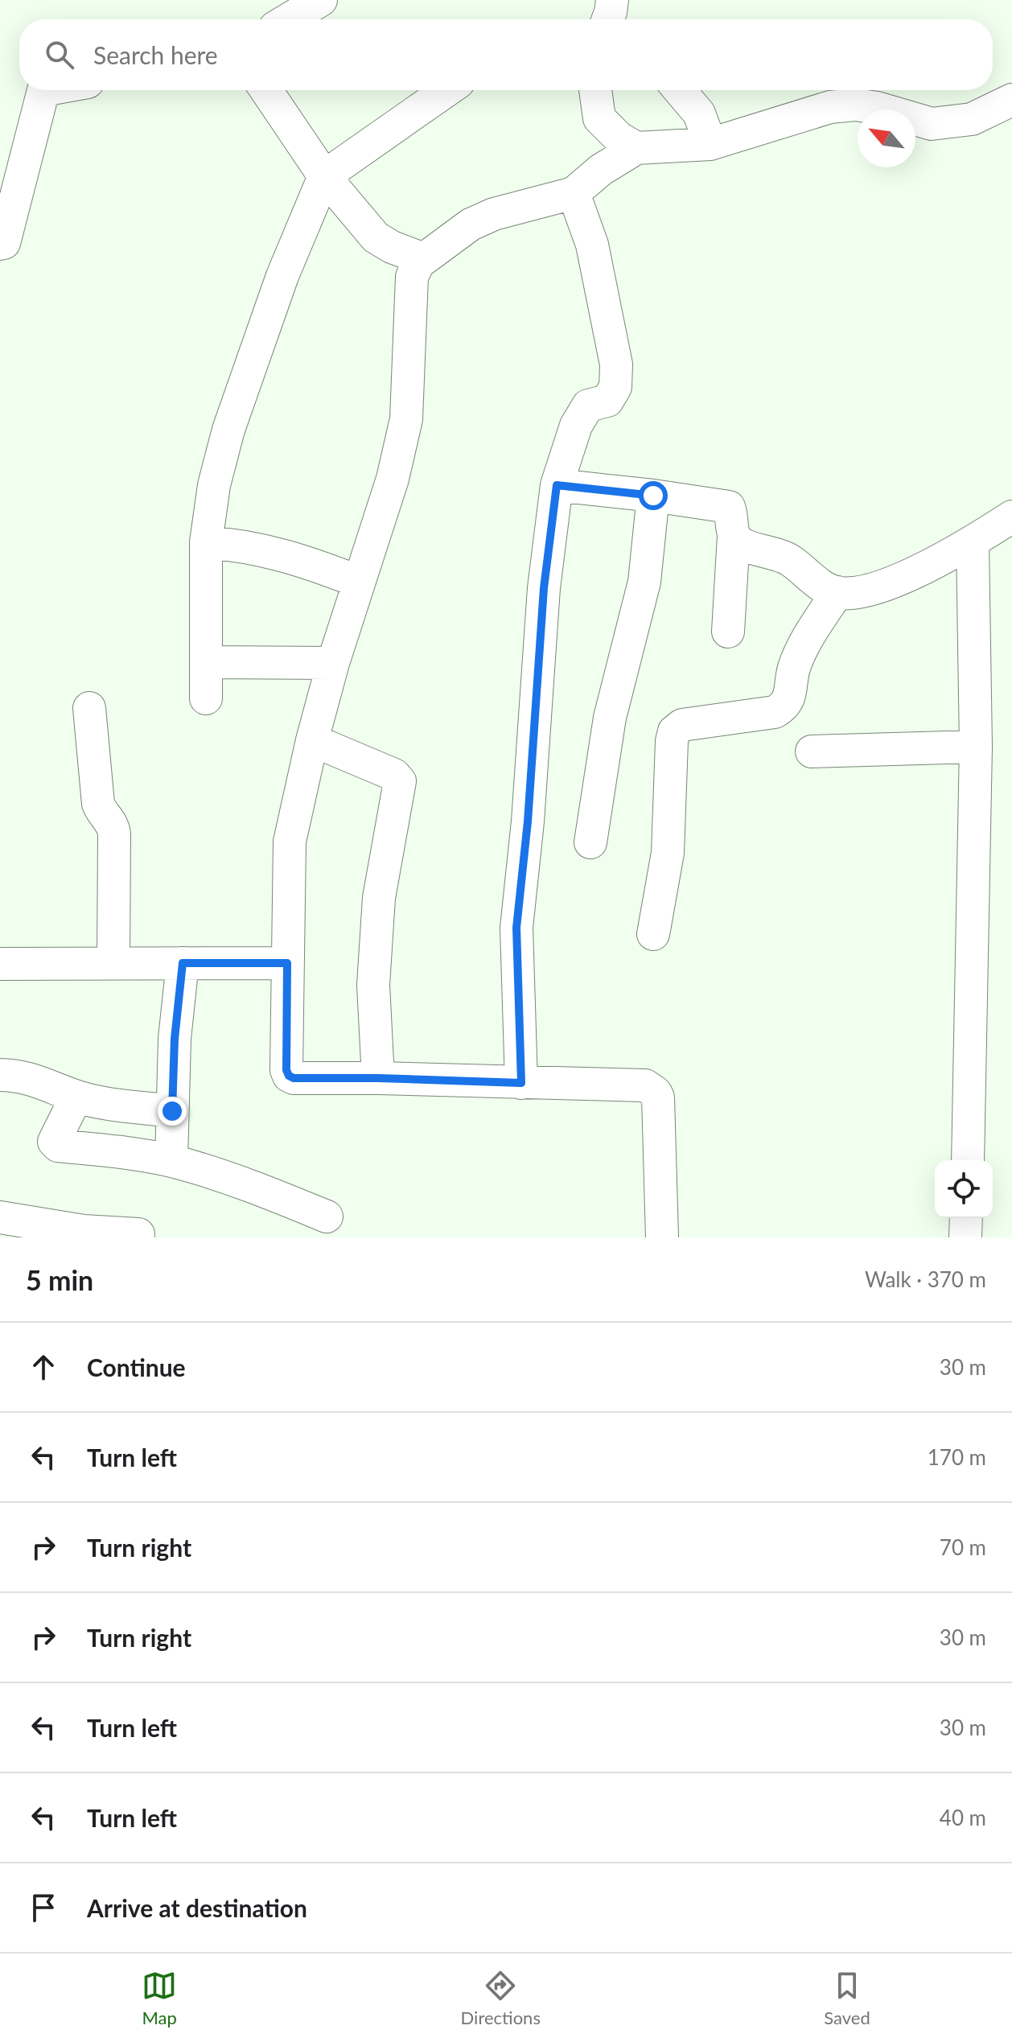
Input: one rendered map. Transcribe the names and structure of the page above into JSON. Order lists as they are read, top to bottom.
{
  "north": "top left",
  "page": {
    "search": "Search here",
    "heading": ["5 min", "Walk · 370 m"],
    "list": [
      ["Continue", "30 m"],
      ["Turn left", "170 m"],
      ["Turn right", "70 m"],
      ["Turn right", "30 m"],
      ["Turn left", "30 m"],
      ["Turn left", "40 m"],
      "Arrive at destination"
    ],
    "nav": ["Map", "Directions", "Saved"]
  }
}
